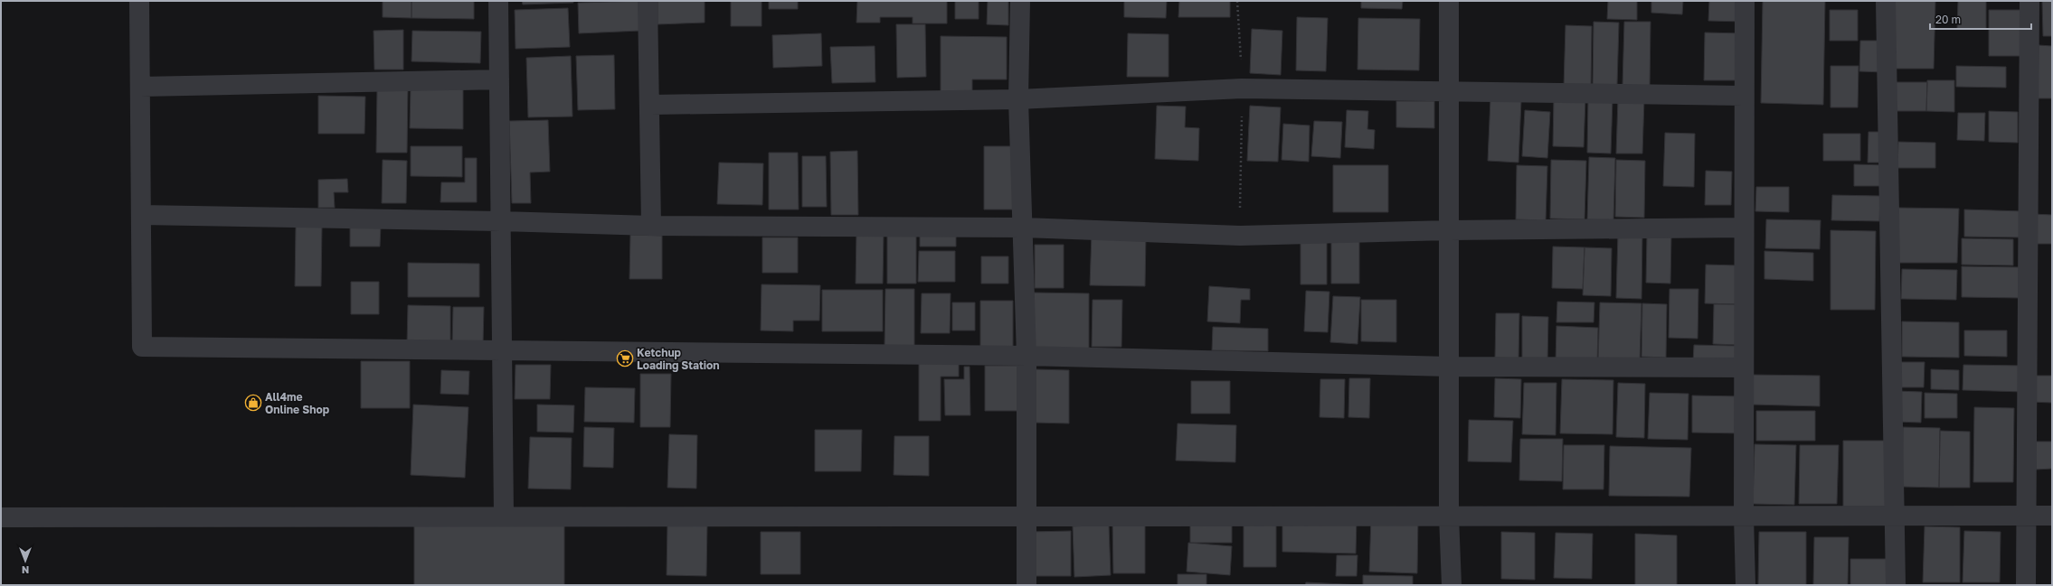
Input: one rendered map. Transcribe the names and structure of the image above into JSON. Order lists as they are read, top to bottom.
{
  "places": {
    "supermarket": ["Ketchup Loading Station"],
    "shop": ["All4me Online Shop"]
  },
  "scale_bar": "20 m",
  "north": "bottom"
}
